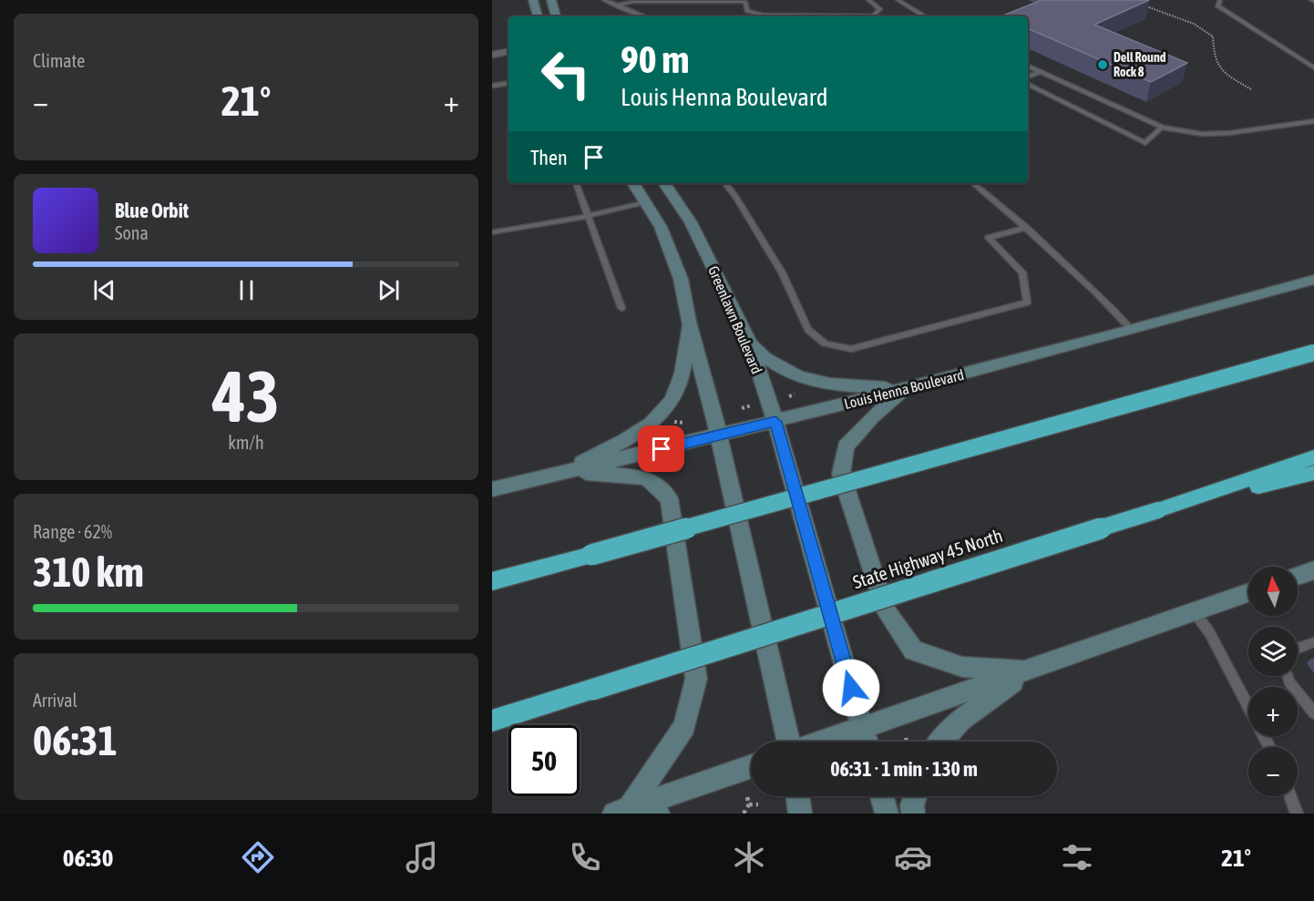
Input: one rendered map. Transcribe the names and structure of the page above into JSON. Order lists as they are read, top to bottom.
{
  "streets": {
    "highway": ["State Highway 45 North"],
    "main road": ["Greenlawn Boulevard", "Louis Henna Boulevard"]
  },
  "crossings": [
    ["Greenlawn Boulevard", "Louis Henna Boulevard"]
  ],
  "places": ["Dell Round Rock 8"],
  "north": "top",
  "page": {
    "tile": [
      "Climate",
      ["43", "km/h"],
      ["Range · 62%", "310 km"],
      ["Arrival", "06:31"]
    ],
    "turn": ["90 m", "Louis Henna Boulevard"],
    "heat": ["−", "21°", "+"],
    "then": "Then",
    "song": ["Blue Orbit", "Sona"],
    "map_buttons": ["+", "−"],
    "limit": "50",
    "trip": "06:31 · 1 min · 130 m",
    "tabs": ["06:30", "21°"]
  }
}
